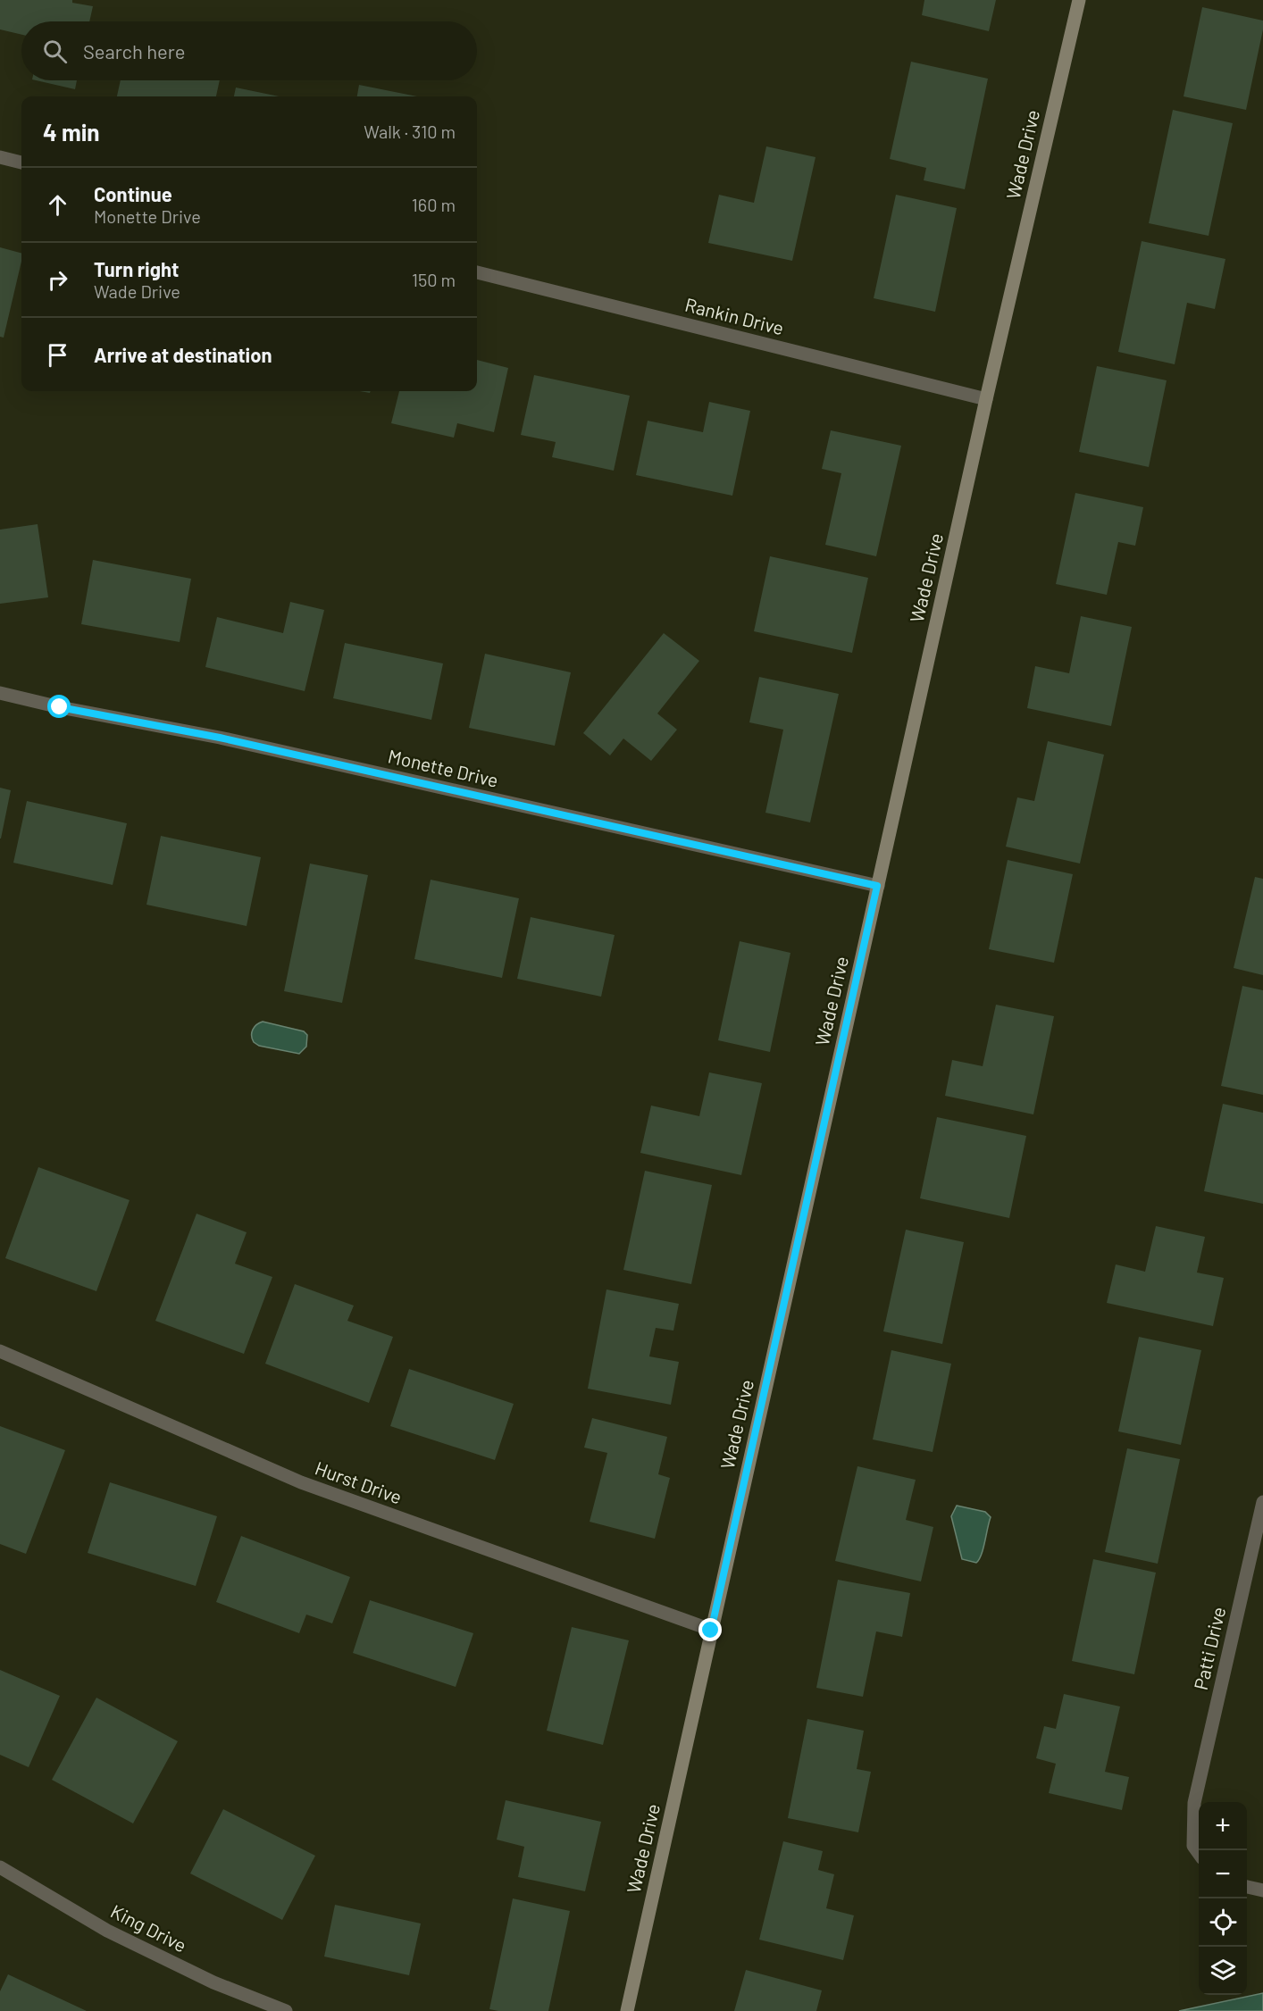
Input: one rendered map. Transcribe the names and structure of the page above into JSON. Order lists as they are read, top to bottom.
{
  "streets": {
    "street": [
      "Wade Drive",
      "Rankin Drive",
      "Monette Drive",
      "Hurst Drive",
      "Patti Drive",
      "King Drive"
    ]
  },
  "crossings": [
    ["Wade Drive", "Rankin Drive"],
    ["Wade Drive", "Monette Drive"],
    ["Wade Drive", "Hurst Drive"]
  ],
  "page": {
    "search": "Search here",
    "heading": ["4 min", "Walk · 310 m"],
    "list": [
      ["Continue", "Monette Drive", "160 m"],
      ["Turn right", "Wade Drive", "150 m"],
      "Arrive at destination"
    ],
    "map_buttons": ["+", "−"]
  }
}
